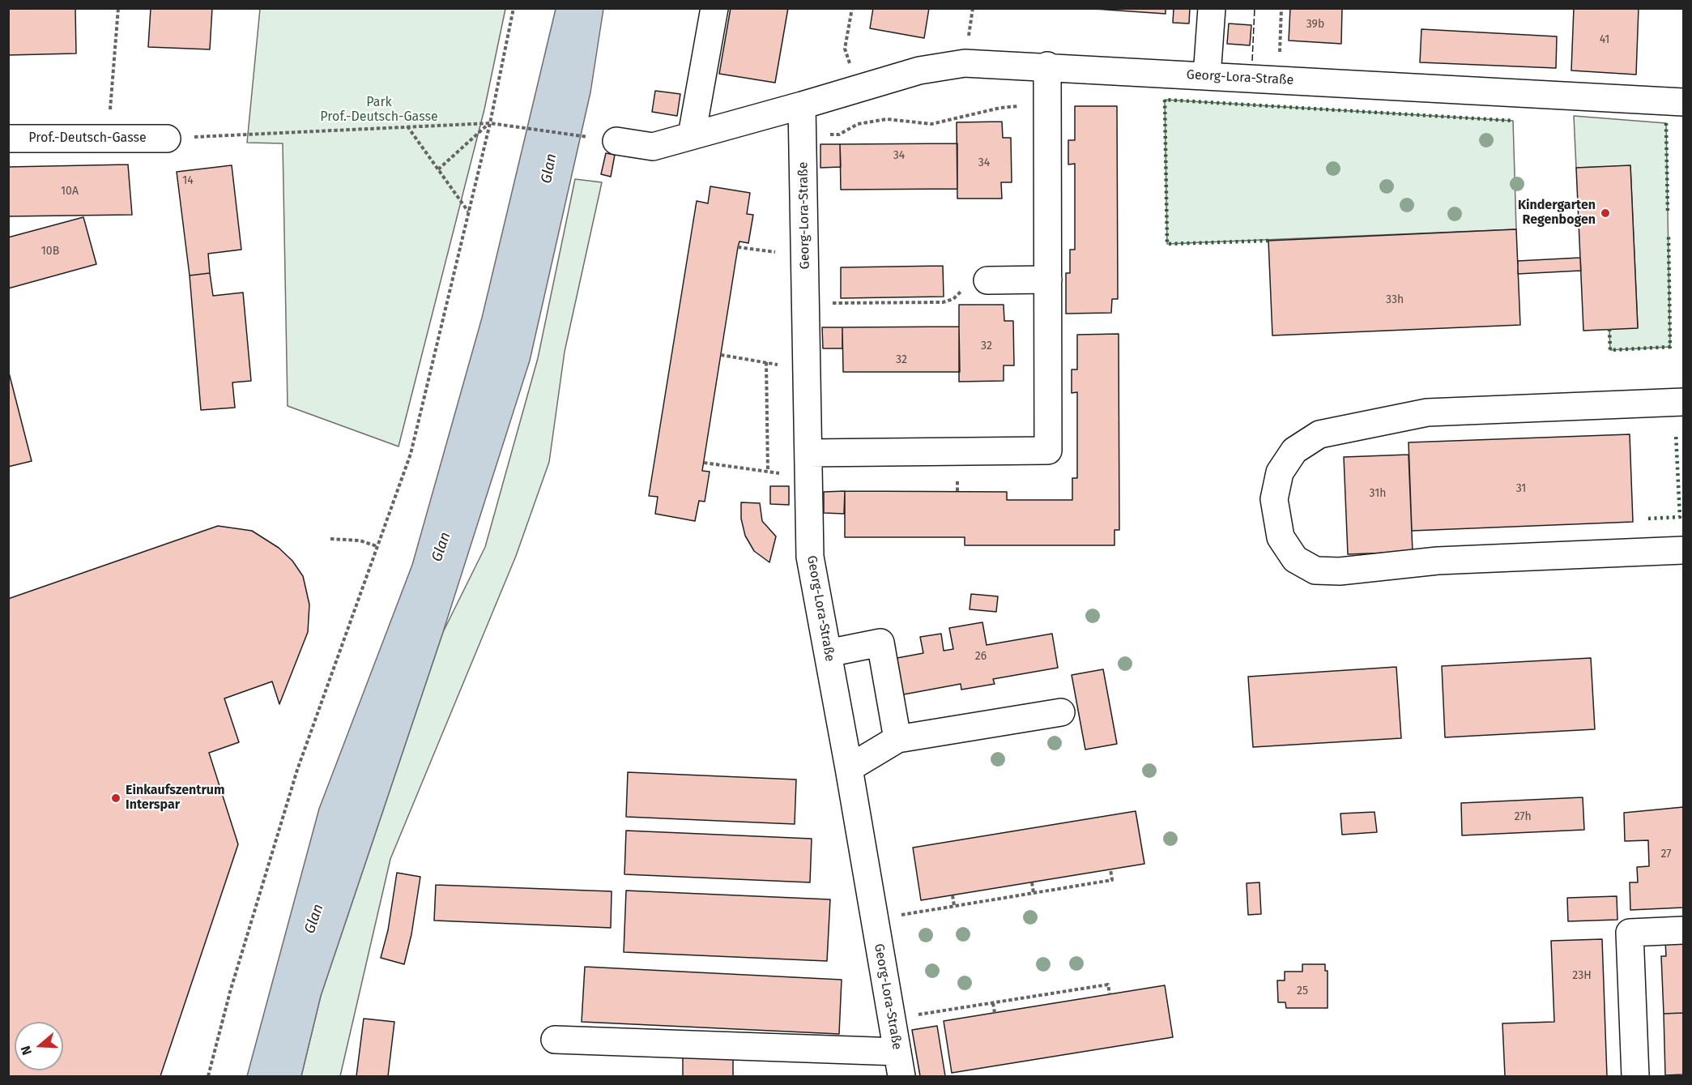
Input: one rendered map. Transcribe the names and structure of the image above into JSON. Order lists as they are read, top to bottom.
{
  "streets": {
    "street": ["Georg-Lora-Straße", "Prof.-Deutsch-Gasse"]
  },
  "water": ["Glan"],
  "parks": ["Park Prof.-Deutsch-Gasse"],
  "places": ["Kindergarten Regenbogen", "Einkaufszentrum Interspar"],
  "house_numbers": [
    "39b",
    "41",
    "34",
    "34",
    "14",
    "10A",
    "10B",
    "33h",
    "32",
    "32",
    "31",
    "31h",
    "26",
    "27h",
    "27",
    "23H",
    "25"
  ],
  "north": "left"
}
